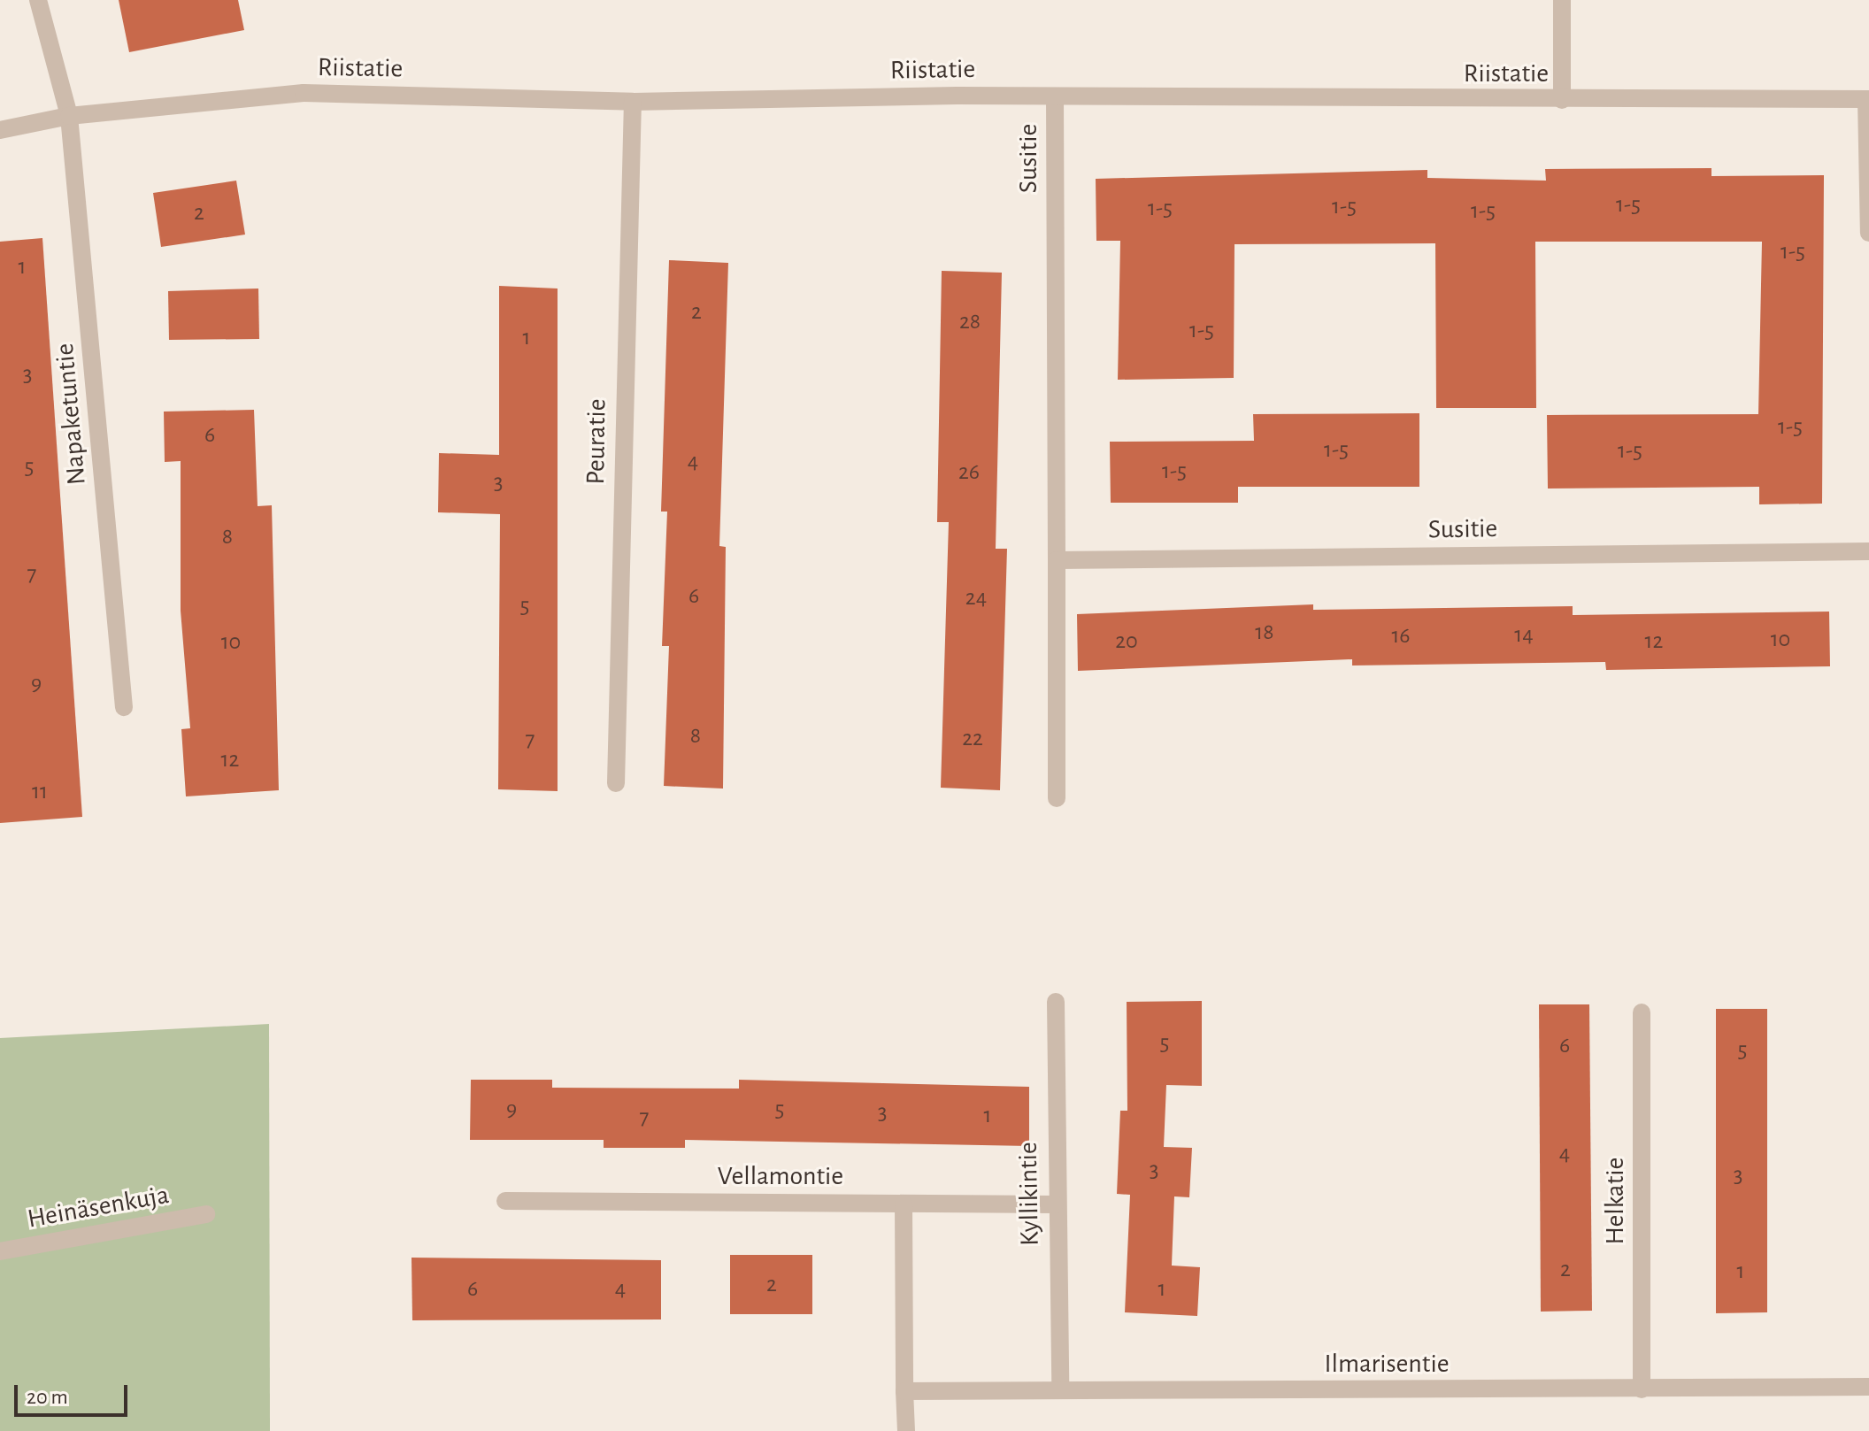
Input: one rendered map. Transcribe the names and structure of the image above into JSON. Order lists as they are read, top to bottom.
{
  "streets": {
    "street": [
      "Riistatie",
      "Susitie",
      "Napaketuntie",
      "Peuratie",
      "Vellamontie",
      "Kyllikintie",
      "Helkatie",
      "Heinäsenkuja",
      "Ilmarisentie"
    ]
  },
  "crossings": [
    ["Riistatie", "Susitie"],
    ["Riistatie", "Napaketuntie"],
    ["Riistatie", "Peuratie"],
    ["Vellamontie", "Kyllikintie"],
    ["Kyllikintie", "Ilmarisentie"],
    ["Helkatie", "Ilmarisentie"]
  ],
  "house_numbers": [
    "1-5",
    "1-5",
    "1-5",
    "1-5",
    "2",
    "1-5",
    "1",
    "2",
    "28",
    "1-5",
    "1",
    "3",
    "1-5",
    "6",
    "1-5",
    "1-5",
    "4",
    "5",
    "1-5",
    "26",
    "3",
    "8",
    "7",
    "6",
    "24",
    "5",
    "18",
    "14",
    "16",
    "10",
    "20",
    "12",
    "10",
    "9",
    "8",
    "22",
    "7",
    "12",
    "11",
    "5",
    "6",
    "5",
    "9",
    "5",
    "3",
    "1",
    "7",
    "4",
    "3",
    "3",
    "2",
    "1",
    "2",
    "6",
    "4",
    "1"
  ],
  "scale_bar": "20 m"
}
